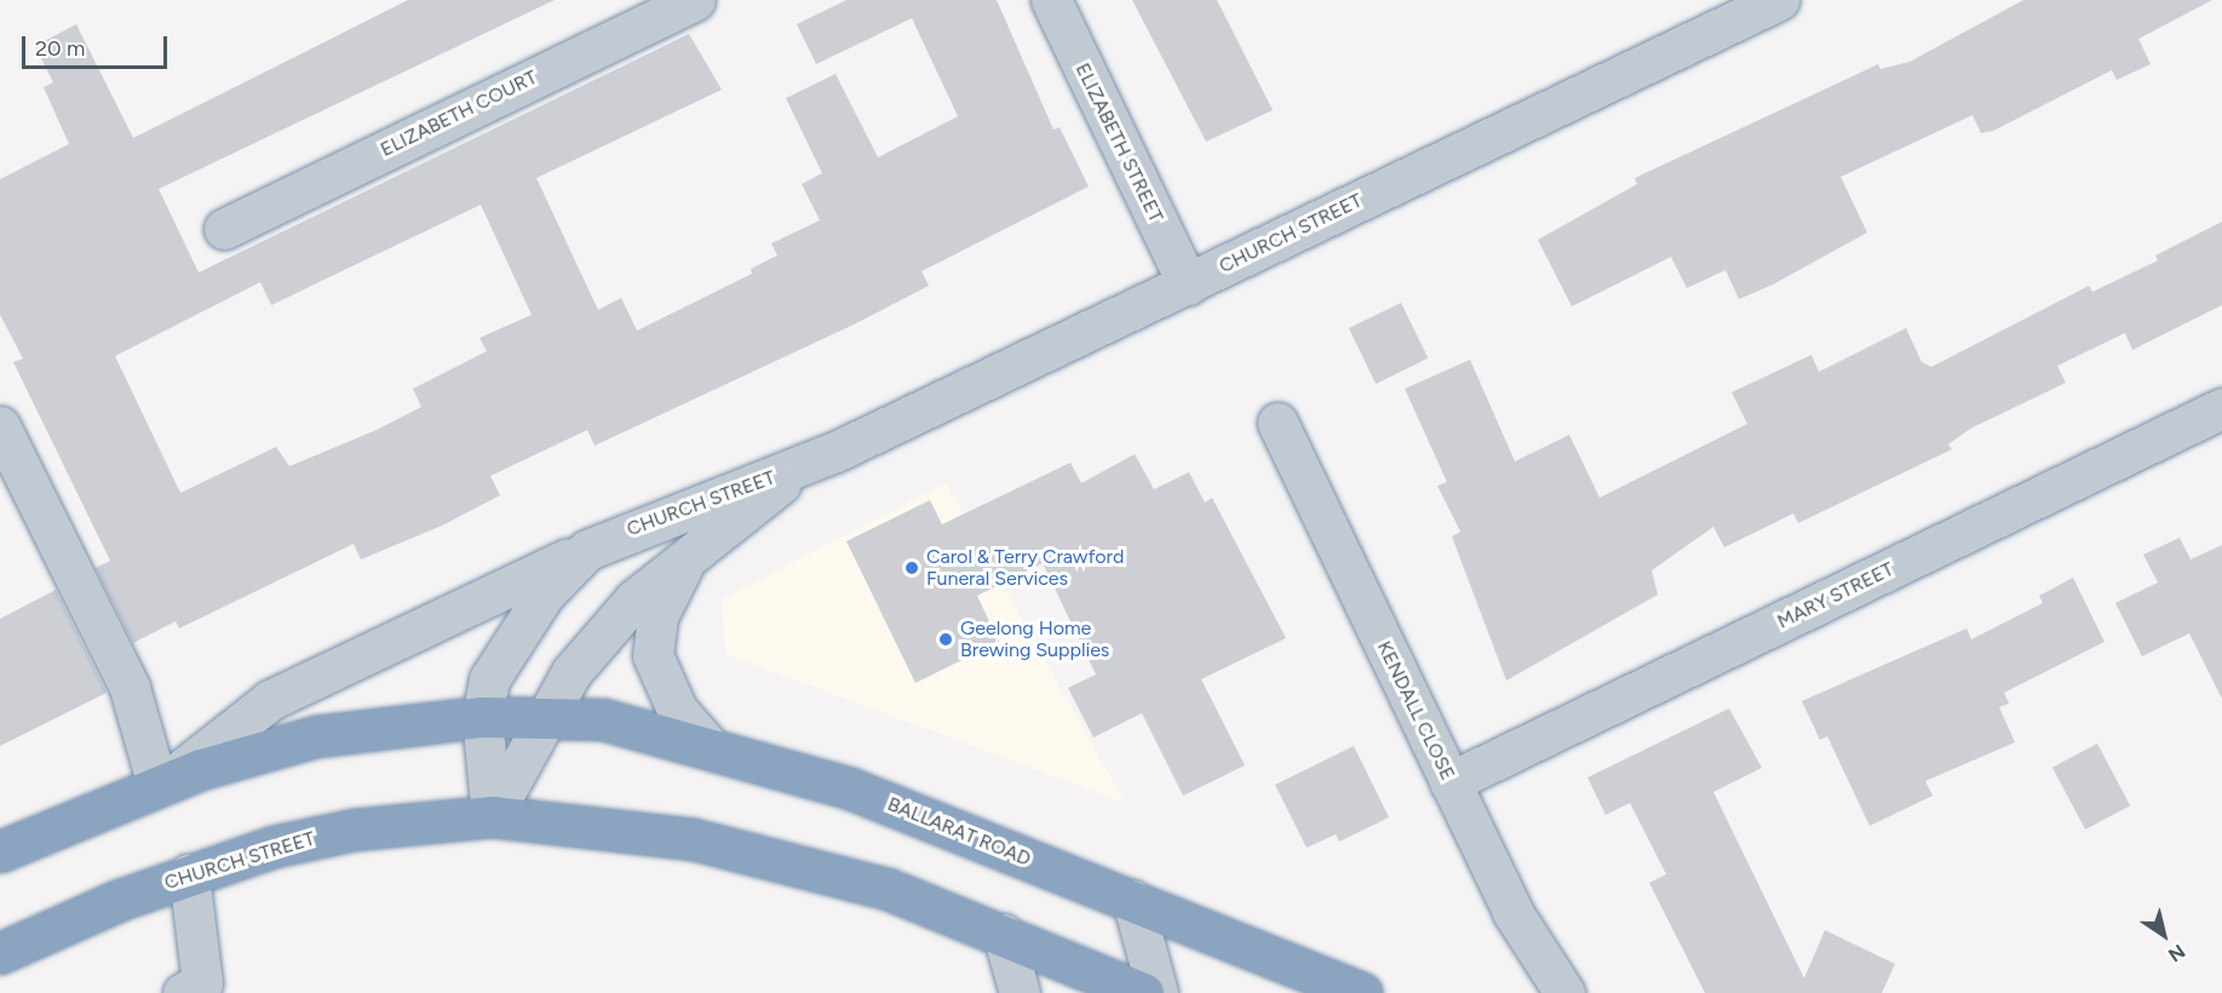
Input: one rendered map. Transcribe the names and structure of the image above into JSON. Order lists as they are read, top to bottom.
{
  "streets": {
    "highway": ["CHURCH STREET", "BALLARAT ROAD"],
    "street": [
      "ELIZABETH COURT",
      "ELIZABETH STREET",
      "MARY STREET",
      "KENDALL CLOSE"
    ]
  },
  "crossings": [
    ["ELIZABETH STREET", "CHURCH STREET"],
    ["CHURCH STREET", "BALLARAT ROAD"],
    ["MARY STREET", "KENDALL CLOSE"]
  ],
  "places": ["Carol & Terry Crawford Funeral Services", "Geelong Home Brewing Supplies"],
  "scale_bar": "20 m",
  "north": "bottom right"
}
